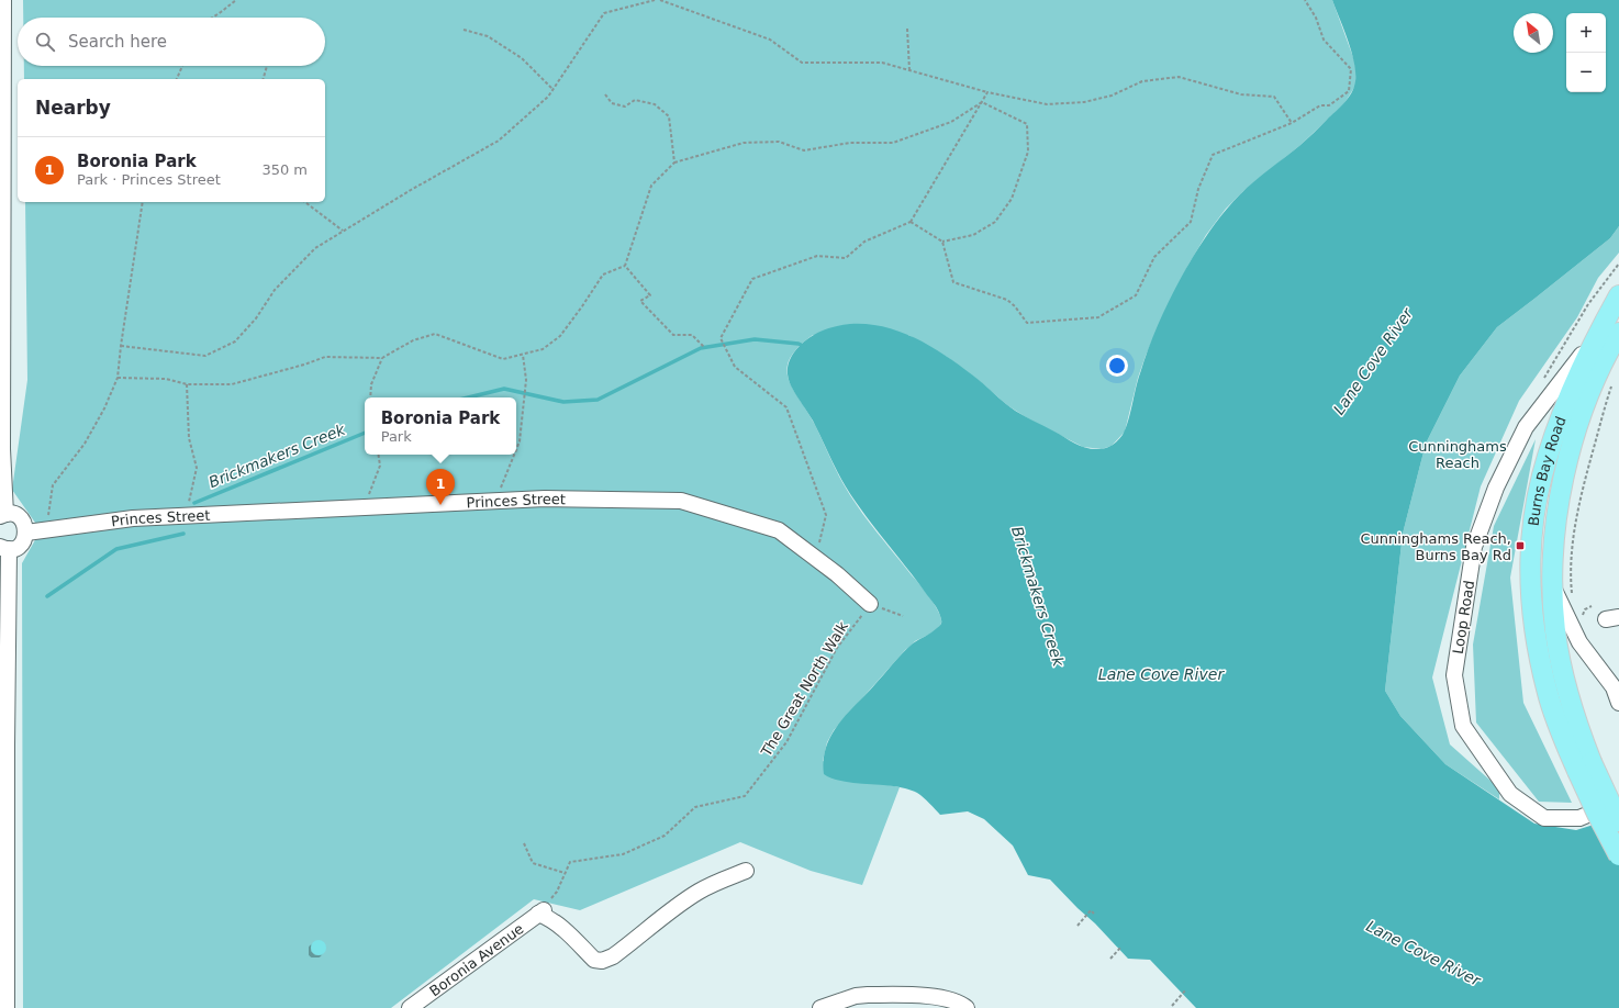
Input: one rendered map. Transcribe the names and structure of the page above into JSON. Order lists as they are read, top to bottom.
{
  "streets": {
    "main road": ["Burns Bay Road"],
    "street": ["Princes Street", "Loop Road", "Boronia Avenue"],
    "path": ["The Great North Walk"]
  },
  "crossings": [
    ["Burns Bay Road", "Loop Road"],
    ["Princes Street", "The Great North Walk"],
    ["The Great North Walk", "Boronia Avenue"]
  ],
  "water": ["Lane Cove River", "Brickmakers Creek"],
  "parks": ["Cunninghams Reach"],
  "places": {
    "transit": ["Cunninghams Reach, Burns Bay Rd"]
  },
  "north": "top left",
  "page": {
    "map_buttons": ["+", "−"],
    "search": "Search here",
    "heading": "Nearby",
    "list": [
      {
        "mark": "1",
        "name": "Boronia Park",
        "note": "Park · Princes Street",
        "value": "350 m"
      }
    ],
    "popup": ["Boronia Park", "Park"],
    "pins": "1"
  }
}
